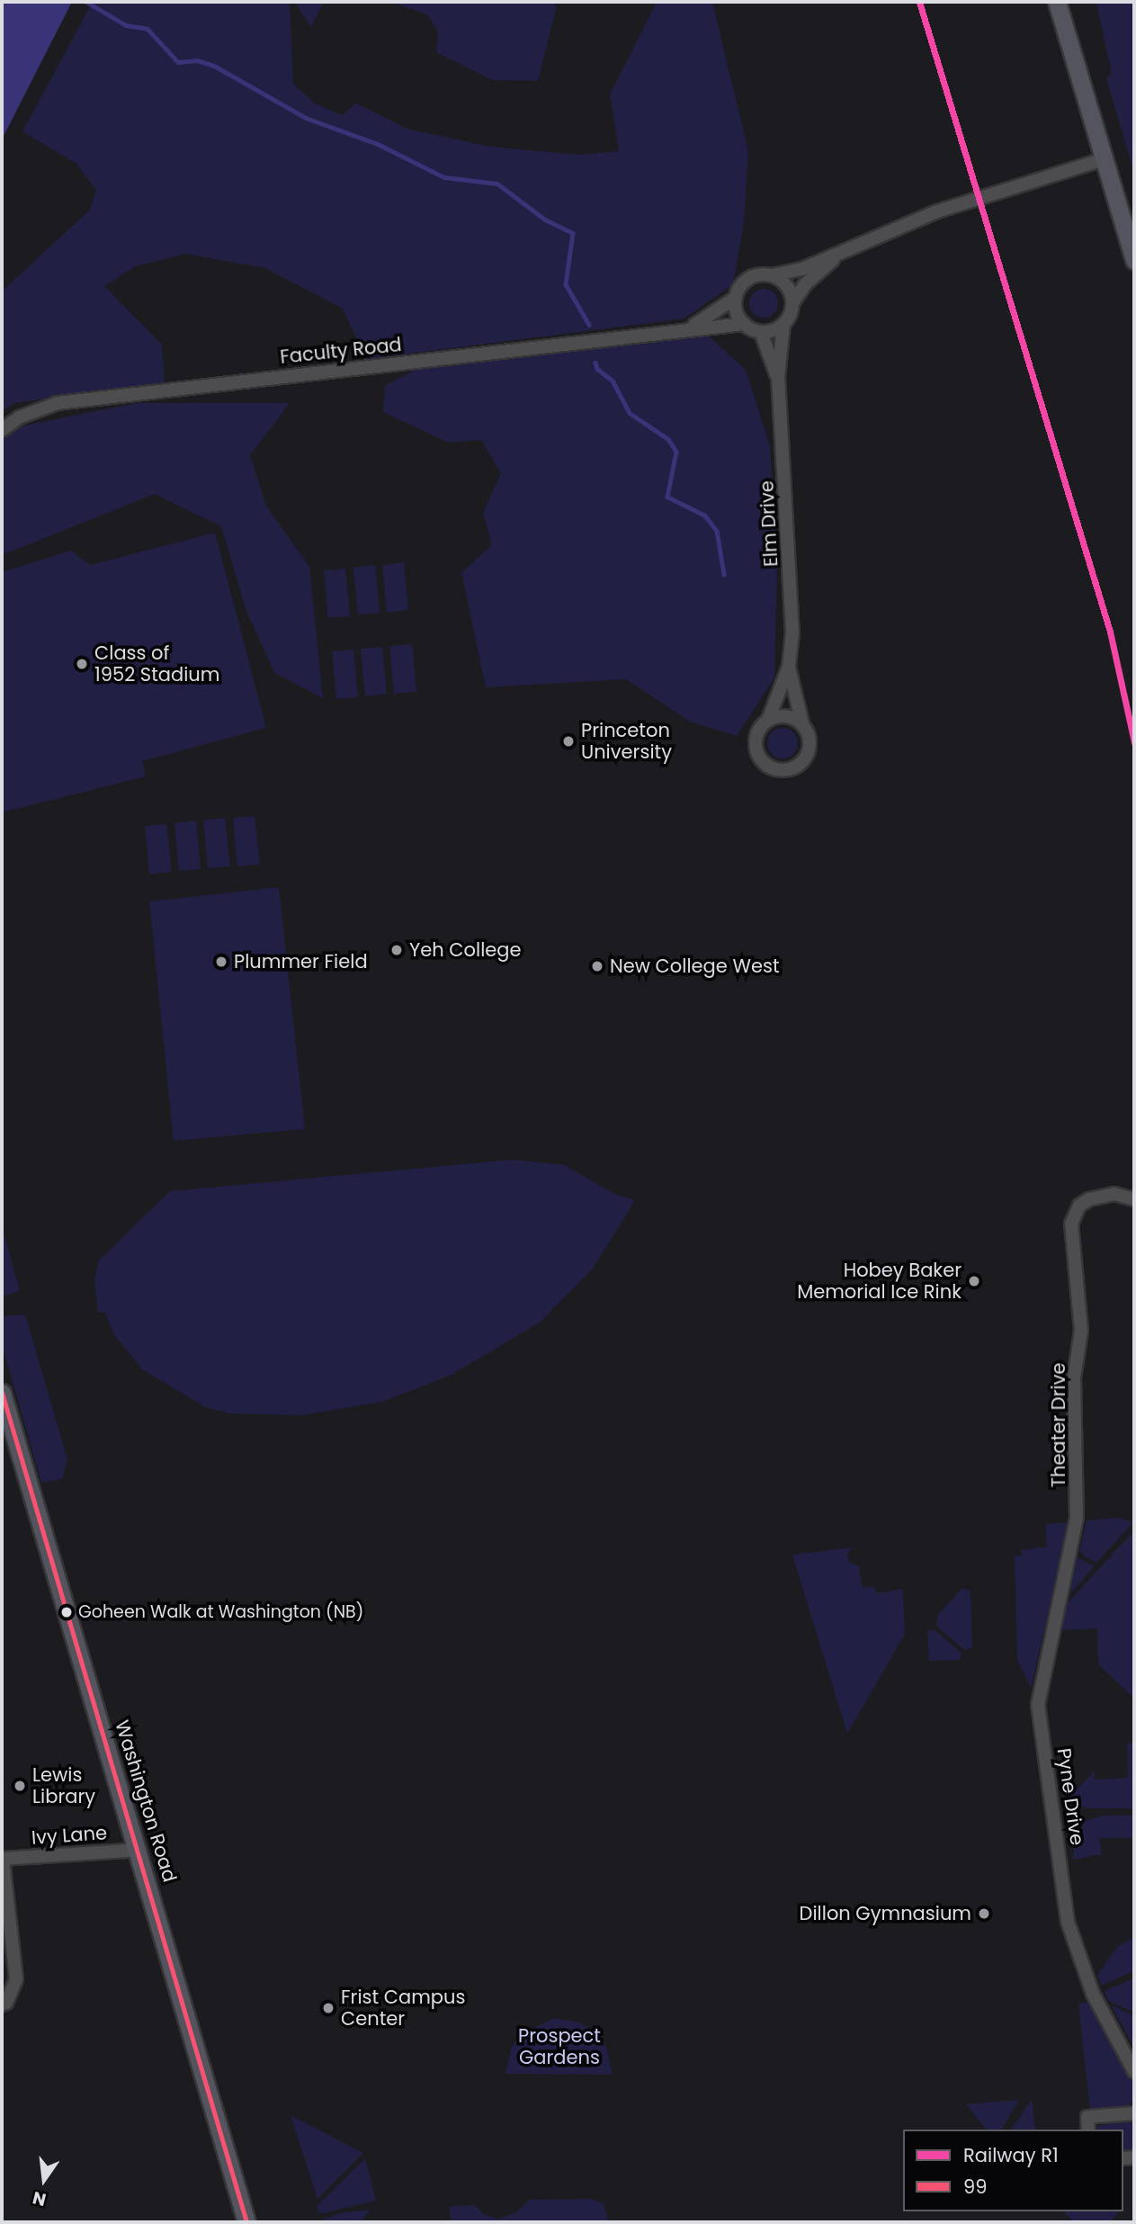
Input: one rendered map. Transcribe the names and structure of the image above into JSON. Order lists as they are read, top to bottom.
{
  "streets": {
    "main road": ["Washington Road"],
    "street": [
      "Faculty Road",
      "Elm Drive",
      "Theater Drive",
      "Pyne Drive",
      "Ivy Lane"
    ]
  },
  "crossings": [
    ["Faculty Road", "Elm Drive"],
    ["Theater Drive", "Pyne Drive"],
    ["Washington Road", "Ivy Lane"]
  ],
  "parks": ["Prospect Gardens"],
  "places": [
    "Class of 1952 Stadium",
    "Princeton University",
    "Yeh College",
    "Plummer Field",
    "New College West",
    "Hobey Baker Memorial Ice Rink",
    "Goheen Walk at Washington (NB)",
    "Lewis Library",
    "Dillon Gymnasium",
    "Frist Campus Center"
  ],
  "lines": ["rail line R1", "transit line 99"],
  "legend": ["Railway R1", "99"],
  "north": "bottom"
}
